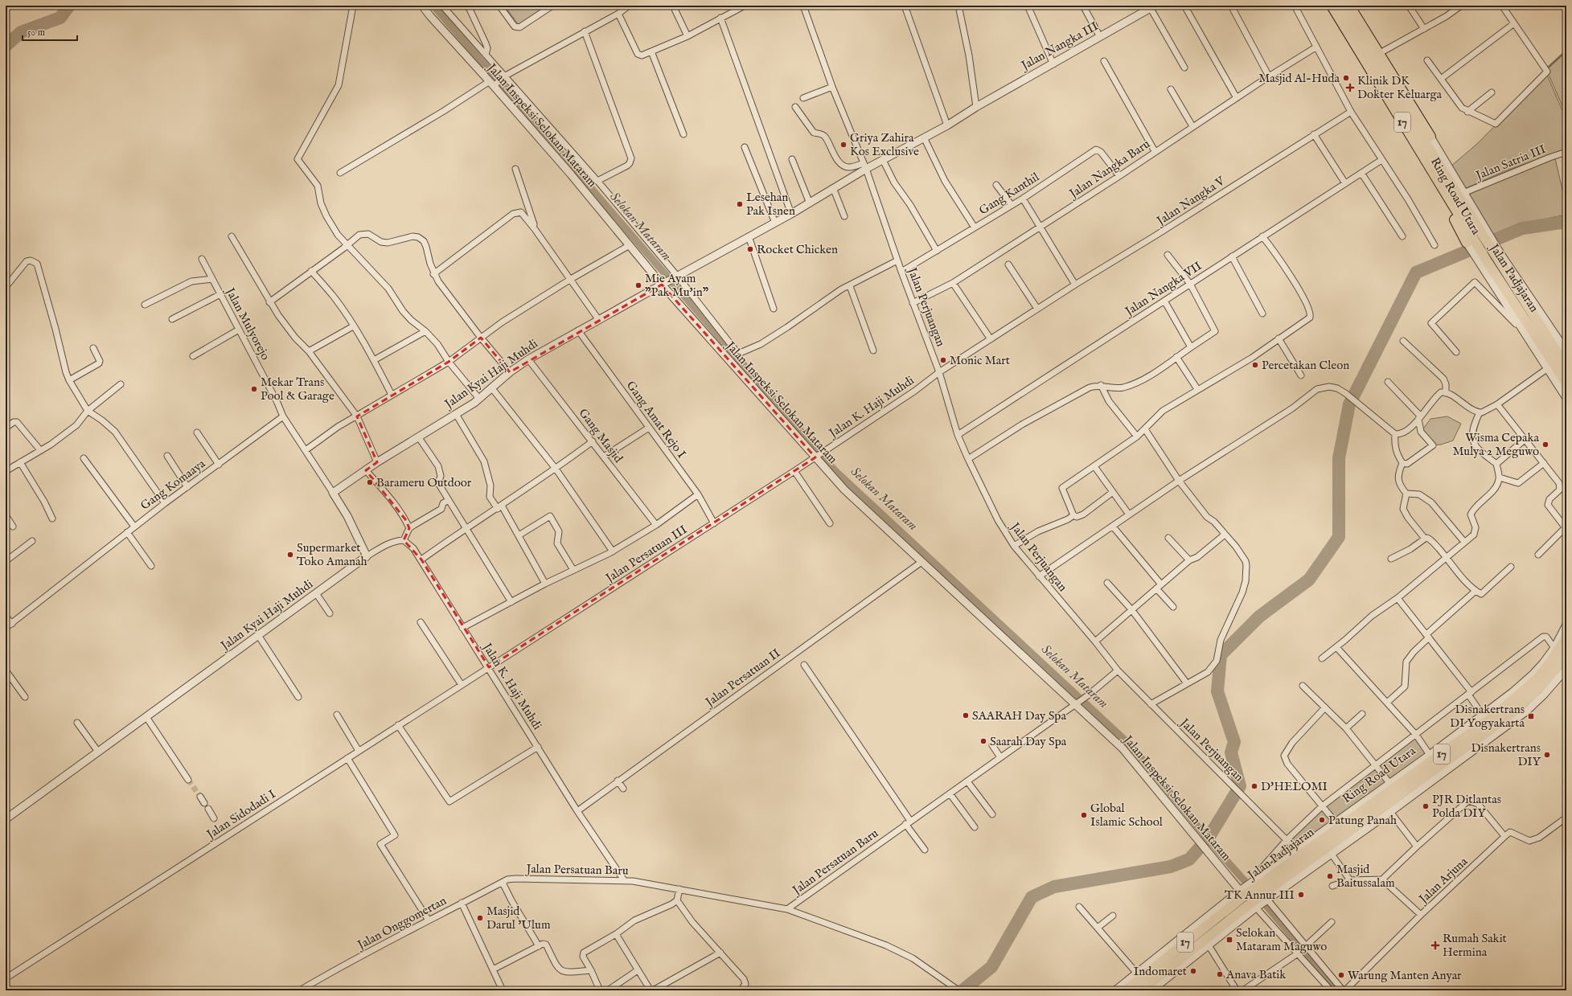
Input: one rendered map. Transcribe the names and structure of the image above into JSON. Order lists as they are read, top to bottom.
{
  "streets": {
    "highway": ["17", "Ring Road Utara", "Jalan Padjajaran"],
    "street": [
      "Jalan Nangka III",
      "Jalan Inspeksi Selokan Mataram",
      "Jalan Satria III",
      "Jalan Nangka Baru",
      "Gang Kanthil",
      "Jalan Nangka V",
      "Jalan Nangka VII",
      "Jalan Perjuangan",
      "Jalan Mulyorejo",
      "Jalan Kyai Haji Muhdi",
      "Jalan K. Haji Muhdi",
      "Gang Amat Rejo I",
      "Gang Masjid",
      "Gang Komaaya",
      "Jalan Persatuan III",
      "Jalan Persatuan II",
      "Jalan Sidodadi I",
      "Jalan Persatuan Baru",
      "Jalan Arjuna",
      "Jalan Onggomertan"
    ]
  },
  "crossings": [
    ["Jalan Nangka III", "Jalan Inspeksi Selokan Mataram"],
    ["Jalan Nangka III", "Jalan Perjuangan"],
    ["Jalan Nangka III", "Jalan Kyai Haji Muhdi"],
    ["Jalan Inspeksi Selokan Mataram", "Ring Road Utara"],
    ["Jalan Inspeksi Selokan Mataram", "Jalan Padjajaran"],
    ["Jalan Inspeksi Selokan Mataram", "Jalan K. Haji Muhdi"],
    ["Jalan Inspeksi Selokan Mataram", "Jalan Persatuan III"],
    ["Jalan Inspeksi Selokan Mataram", "Jalan Persatuan II"],
    ["Jalan Inspeksi Selokan Mataram", "Jalan Persatuan Baru"],
    ["Jalan Satria III", "Ring Road Utara"],
    ["Jalan Nangka Baru", "Gang Kanthil"],
    ["Jalan Nangka Baru", "Jalan Perjuangan"],
    ["Gang Kanthil", "Jalan Perjuangan"],
    ["Ring Road Utara", "Jalan Padjajaran"],
    ["Ring Road Utara", "Jalan Perjuangan"],
    ["Jalan Nangka V", "Jalan Perjuangan"],
    ["Jalan Nangka V", "Jalan K. Haji Muhdi"],
    ["Jalan Nangka VII", "Jalan Perjuangan"],
    ["Jalan Perjuangan", "Jalan K. Haji Muhdi"],
    ["Jalan Perjuangan", "Jalan Persatuan Baru"],
    ["Jalan Mulyorejo", "Gang Komaaya"],
    ["Jalan Kyai Haji Muhdi", "Gang Amat Rejo I"],
    ["Jalan Kyai Haji Muhdi", "Gang Masjid"],
    ["Jalan K. Haji Muhdi", "Jalan Persatuan III"],
    ["Jalan K. Haji Muhdi", "Jalan Persatuan II"],
    ["Jalan K. Haji Muhdi", "Jalan Sidodadi I"],
    ["Jalan K. Haji Muhdi", "Jalan Persatuan Baru"],
    ["Gang Amat Rejo I", "Jalan Persatuan III"],
    ["Jalan Persatuan III", "Jalan Sidodadi I"],
    ["Jalan Persatuan Baru", "Jalan Onggomertan"]
  ],
  "water": ["Selokan Mataram"],
  "places": {
    "other": [
      "Masjid Al-Huda",
      "Griya Zahira Kos Exclusive",
      "Lesehan Pak Isnen",
      "Rocket Chicken",
      "Mie Ayam \"Pak Mu'in\"",
      "Monic Mart",
      "Percetakan Cleon",
      "Mekar Trans Pool & Garage",
      "Wisma Cepaka Mulya 2 Meguwo",
      "Barameru Outdoor",
      "Supermarket Toko Amanah",
      "SAARAH Day Spa",
      "Saarah Day Spa",
      "Disnakertrans DIY",
      "D'HELOMI",
      "PJR Ditlantas Polda DIY",
      "Global Islamic School",
      "Patung Panah",
      "Masjid Baitussalam",
      "TK Annur III",
      "Masjid Darul 'Ulum",
      "Indomaret",
      "Anava Batik",
      "Warung Manten Anyar"
    ],
    "health": ["Klinik DK Dokter Keluarga", "Rumah Sakit Hermina"],
    "transit": ["Disnakertrans DI Yogyakarta", "Selokan Mataram Maguwo"]
  },
  "scale_bar": "50 m"
}
